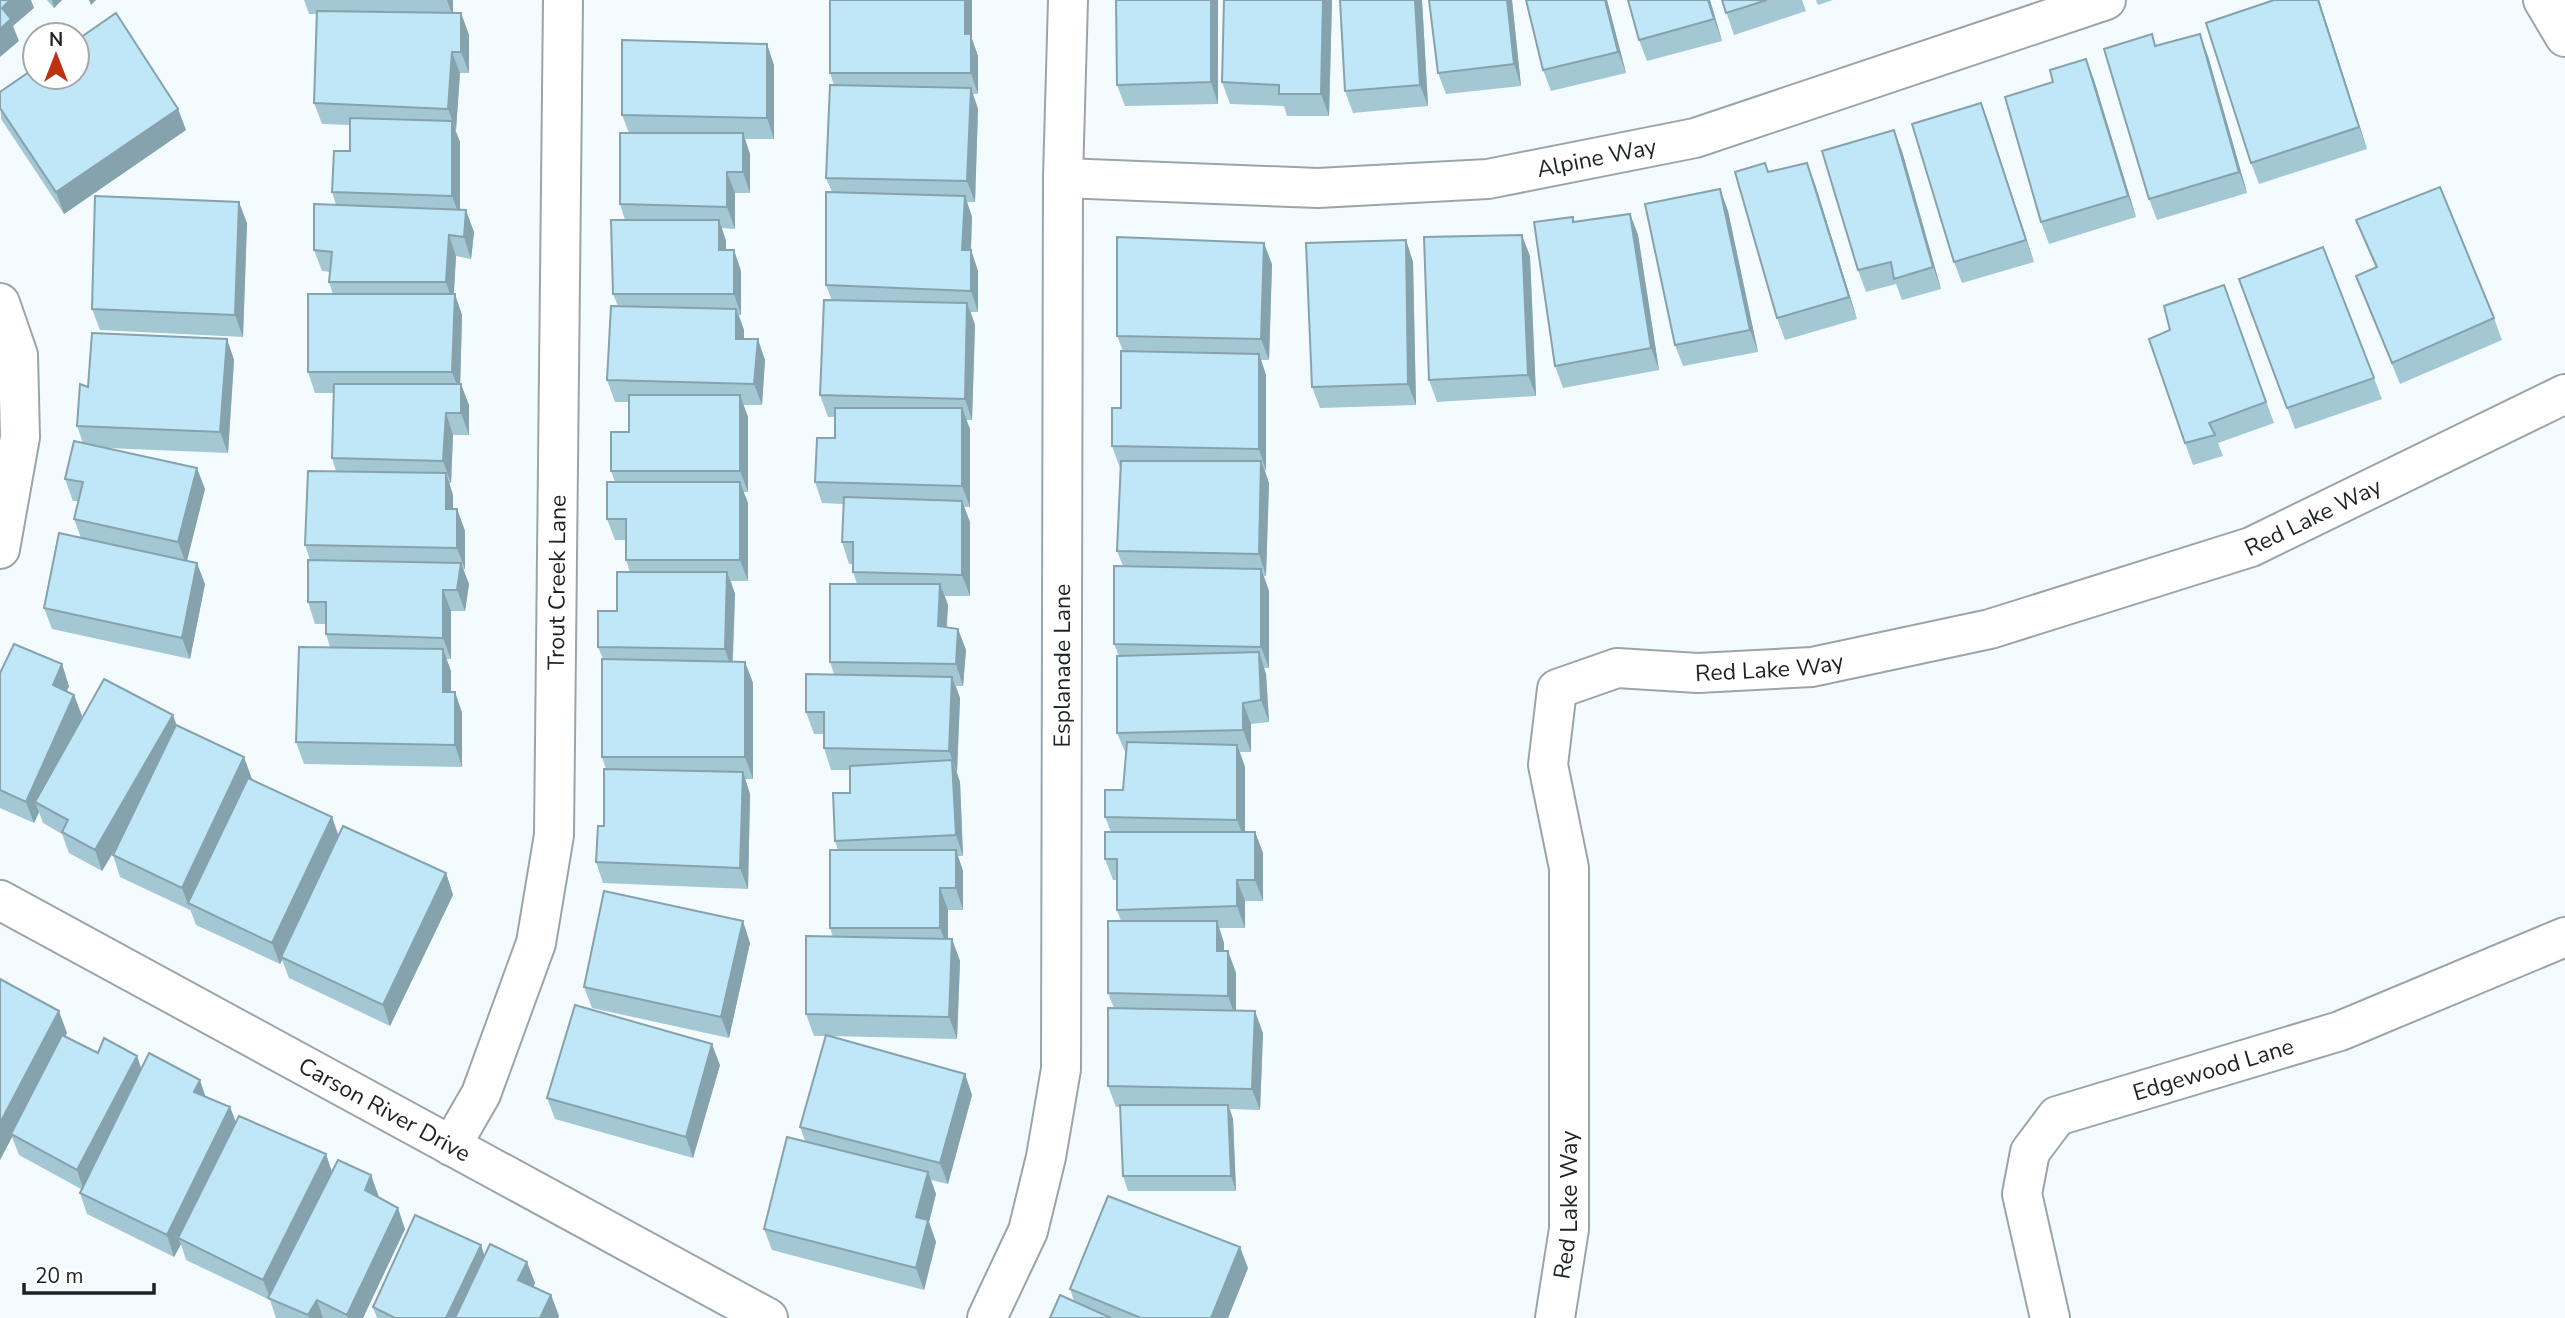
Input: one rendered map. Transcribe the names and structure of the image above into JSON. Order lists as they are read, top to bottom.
{
  "streets": {
    "street": [
      "Alpine Way",
      "Red Lake Way",
      "Trout Creek Lane",
      "Esplanade Lane",
      "Edgewood Lane",
      "Carson River Drive"
    ]
  },
  "crossings": [
    ["Alpine Way", "Esplanade Lane"],
    ["Trout Creek Lane", "Carson River Drive"]
  ],
  "scale_bar": "20 m",
  "north": "top"
}
